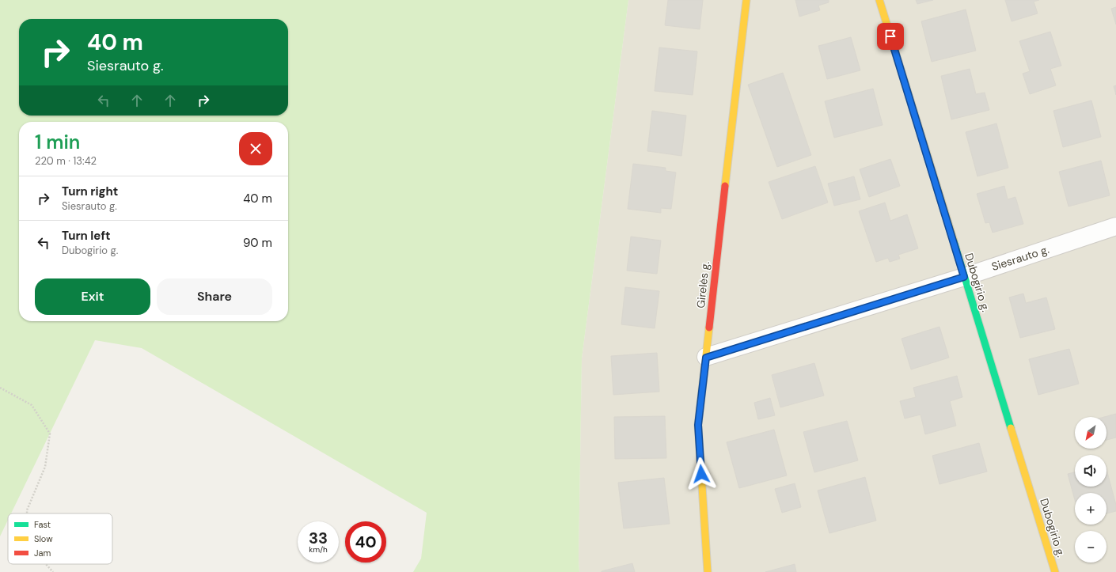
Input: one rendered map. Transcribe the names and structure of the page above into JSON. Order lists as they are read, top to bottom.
{
  "streets": {
    "street": ["Siesrauto g.", "Dubogirio g.", "Girelės g."]
  },
  "crossings": [
    ["Siesrauto g.", "Dubogirio g."],
    ["Siesrauto g.", "Girelės g."]
  ],
  "legend": ["Fast", "Slow", "Jam"],
  "north": "bottom left",
  "page": {
    "turn": ["40 m", "Siesrauto g."],
    "heading": ["1 min", "220 m · 13:42"],
    "list": [
      {
        "name": "Turn right",
        "note": "Siesrauto g.",
        "value": "40 m"
      },
      {
        "name": "Turn left",
        "note": "Dubogirio g.",
        "value": "90 m"
      }
    ],
    "buttons": ["Exit", "Share"],
    "map_buttons": ["+", "−"],
    "speed": "33 km/h",
    "limit": "40"
  }
}
